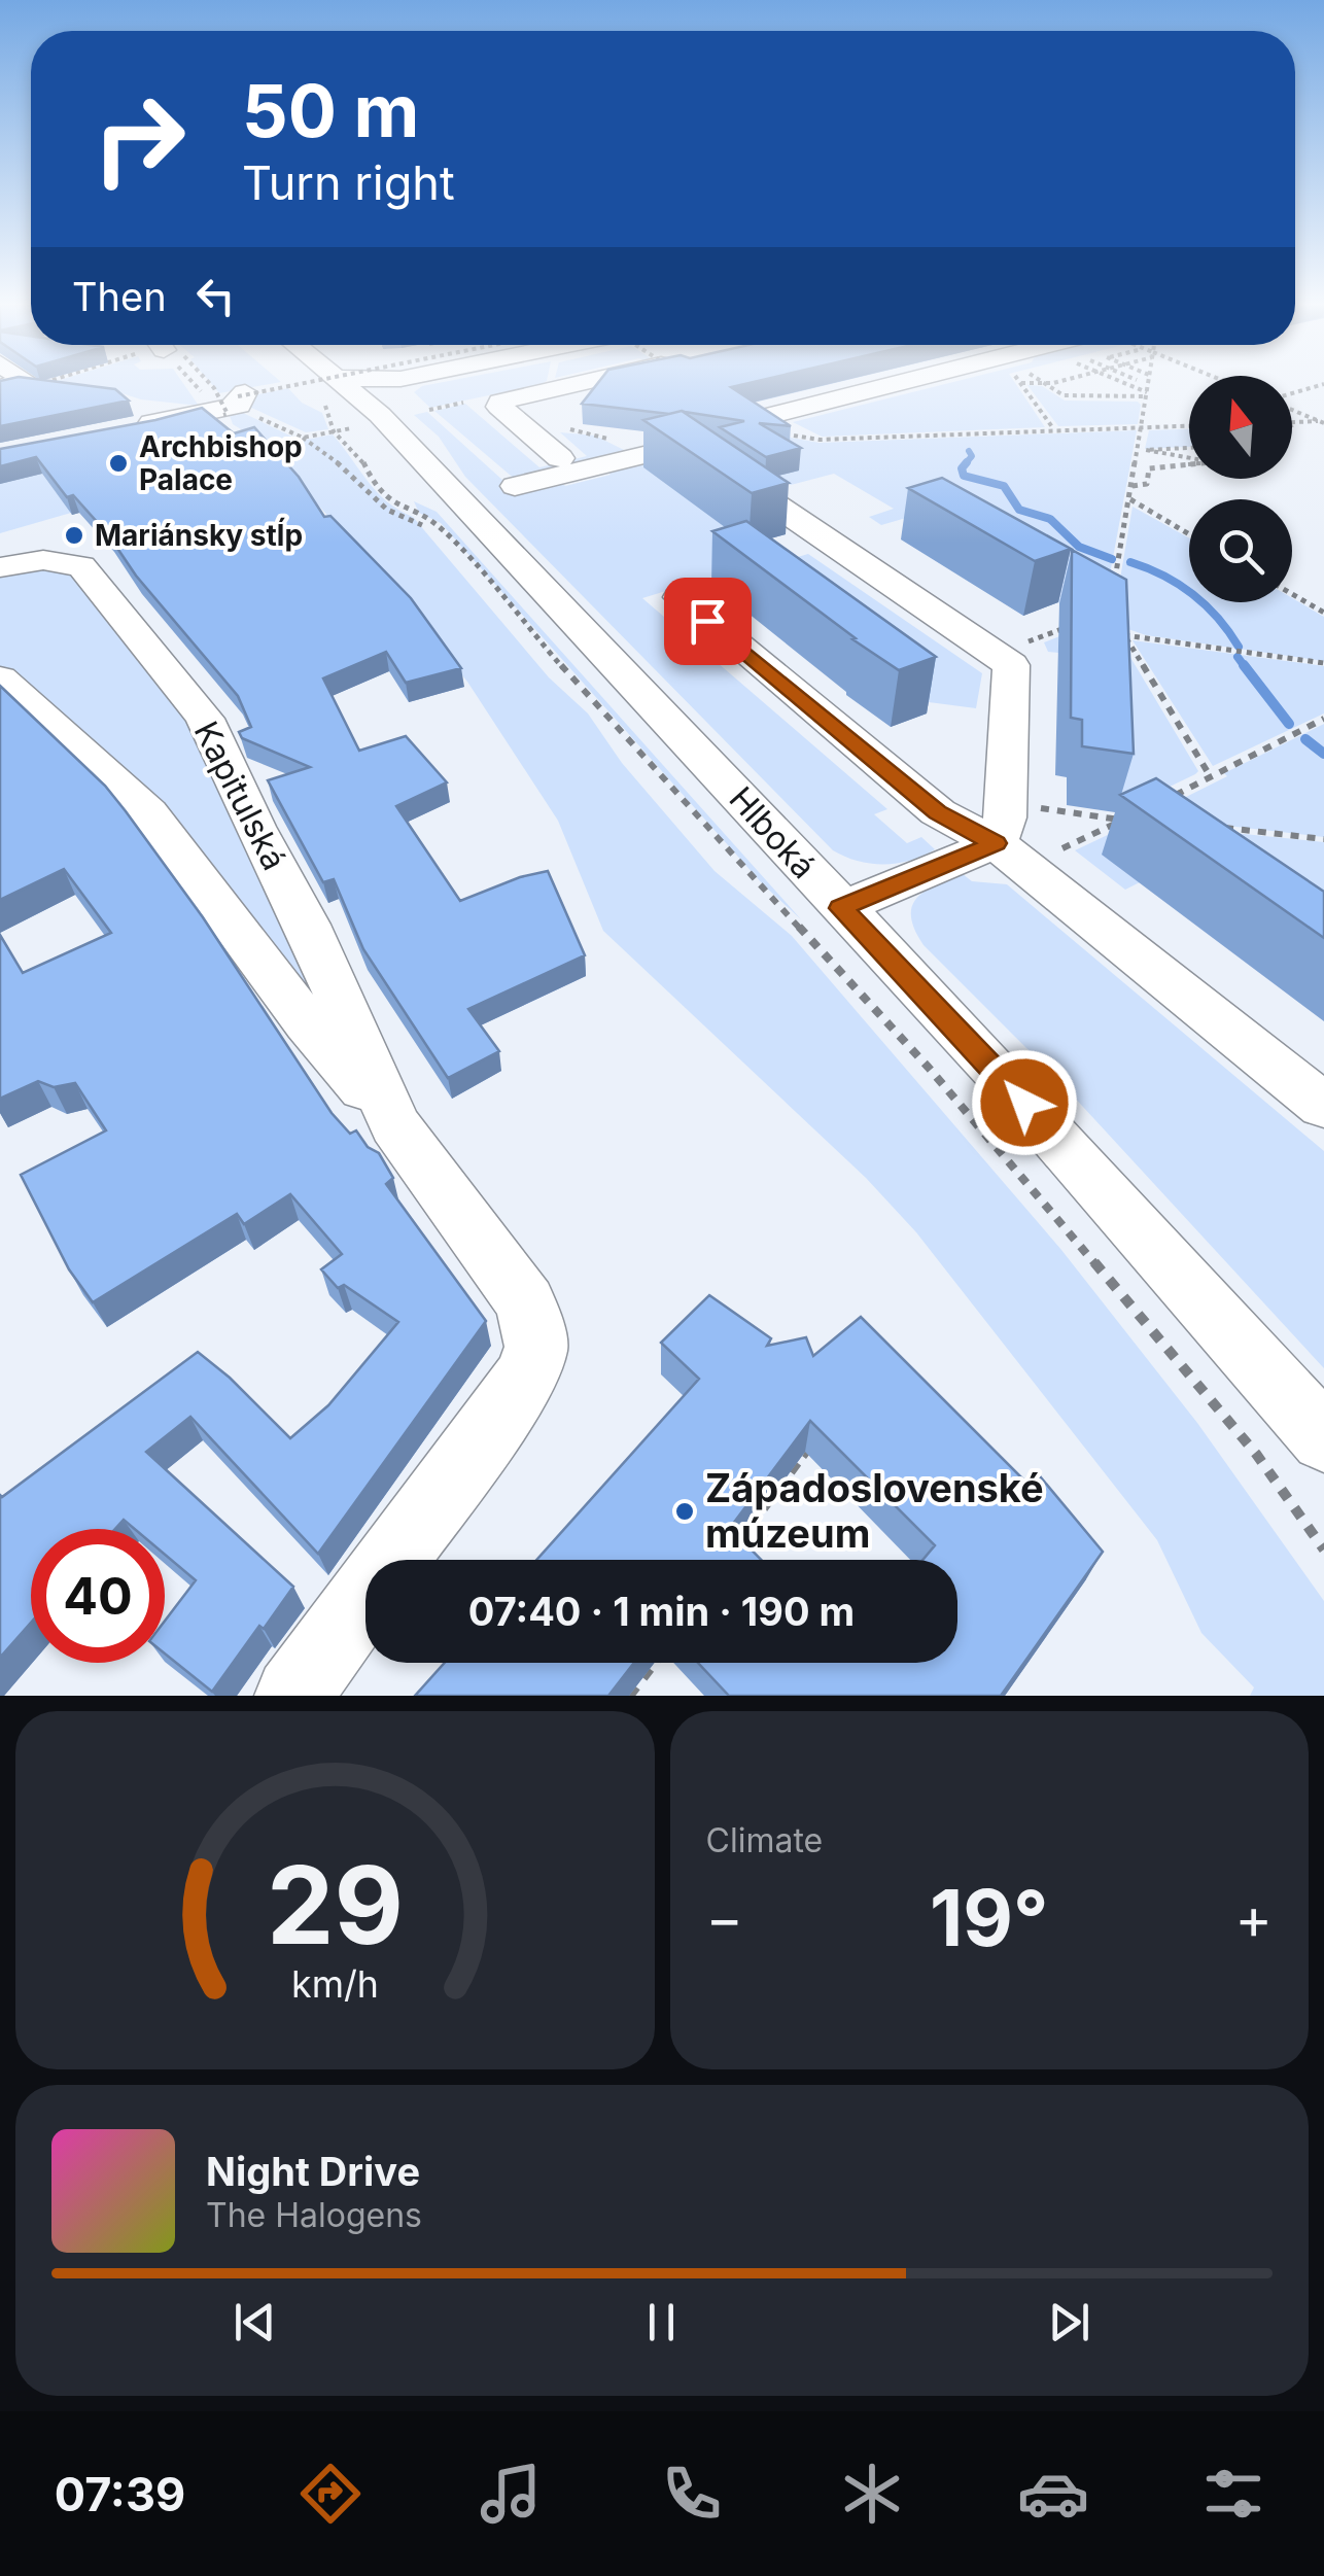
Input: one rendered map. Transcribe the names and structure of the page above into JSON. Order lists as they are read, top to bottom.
{
  "streets": {
    "street": ["Kapitulská", "Hlboká"]
  },
  "places": ["Archbishop Palace", "Mariánsky stĺp", "Západoslovenské múzeum"],
  "north": "top",
  "page": {
    "turn": ["50 m", "Turn right"],
    "then": "Then",
    "limit": "40",
    "trip": "07:40 · 1 min · 190 m",
    "tile": "Climate",
    "heat": ["−", "19°", "+"],
    "song": ["Night Drive", "The Halogens"],
    "tabs": "07:39",
    "gauge": ["29", "km/h"]
  }
}
